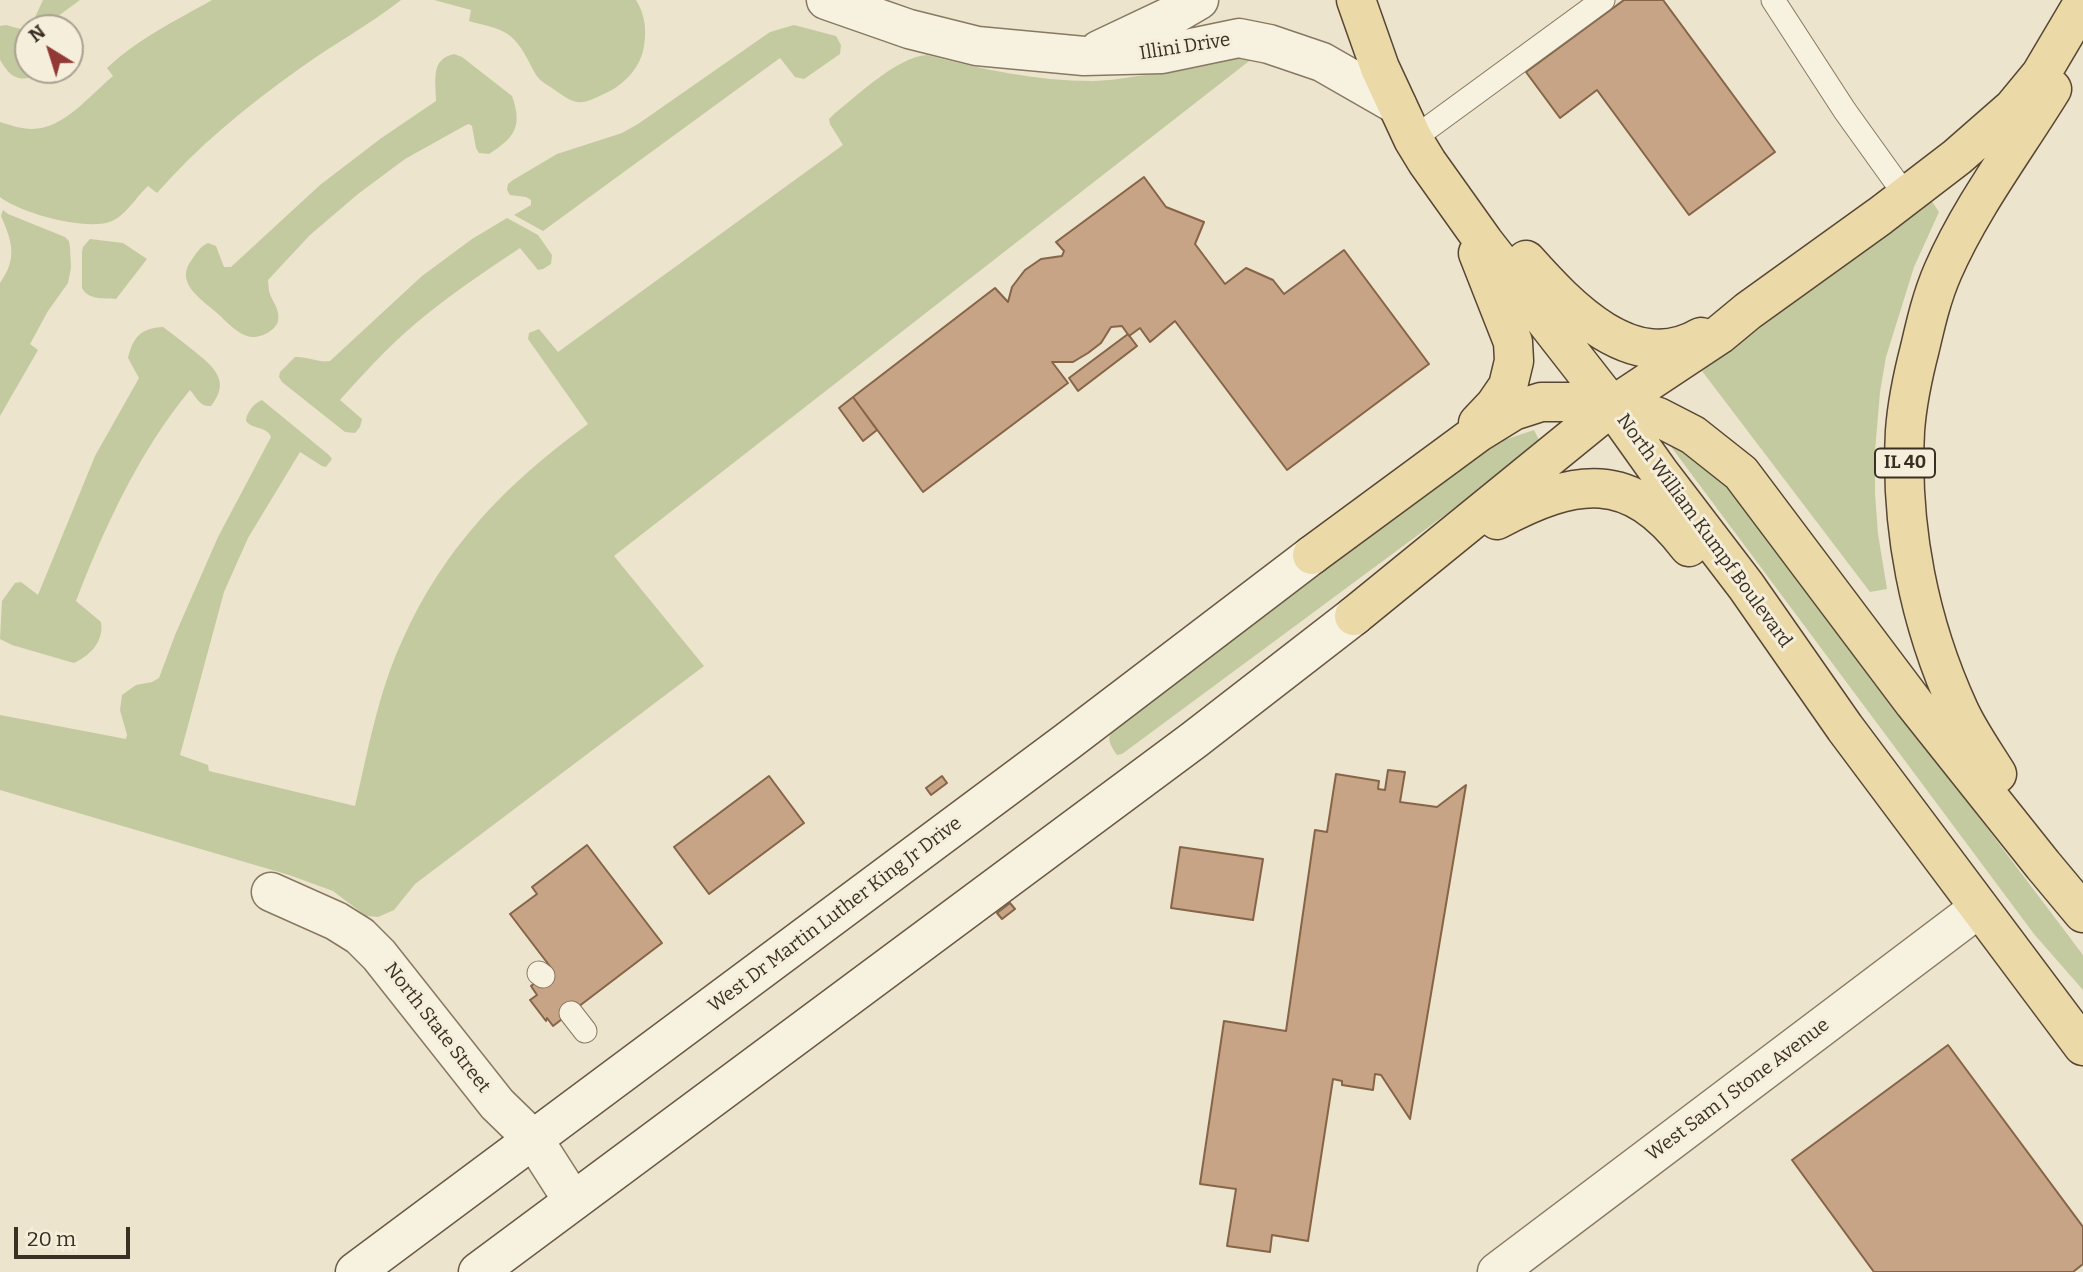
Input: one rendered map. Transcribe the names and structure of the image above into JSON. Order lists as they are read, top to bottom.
{
  "streets": {
    "main road": [
      "Illini Drive",
      "IL 40",
      "North William Kumpf Boulevard",
      "West Dr Martin Luther King Jr Drive",
      "North State Street",
      "West Sam J Stone Avenue"
    ]
  },
  "crossings": [
    ["Illini Drive", "North William Kumpf Boulevard"],
    ["North William Kumpf Boulevard", "West Sam J Stone Avenue"],
    ["West Dr Martin Luther King Jr Drive", "North State Street"]
  ],
  "scale_bar": "20 m",
  "north": "top left"
}
